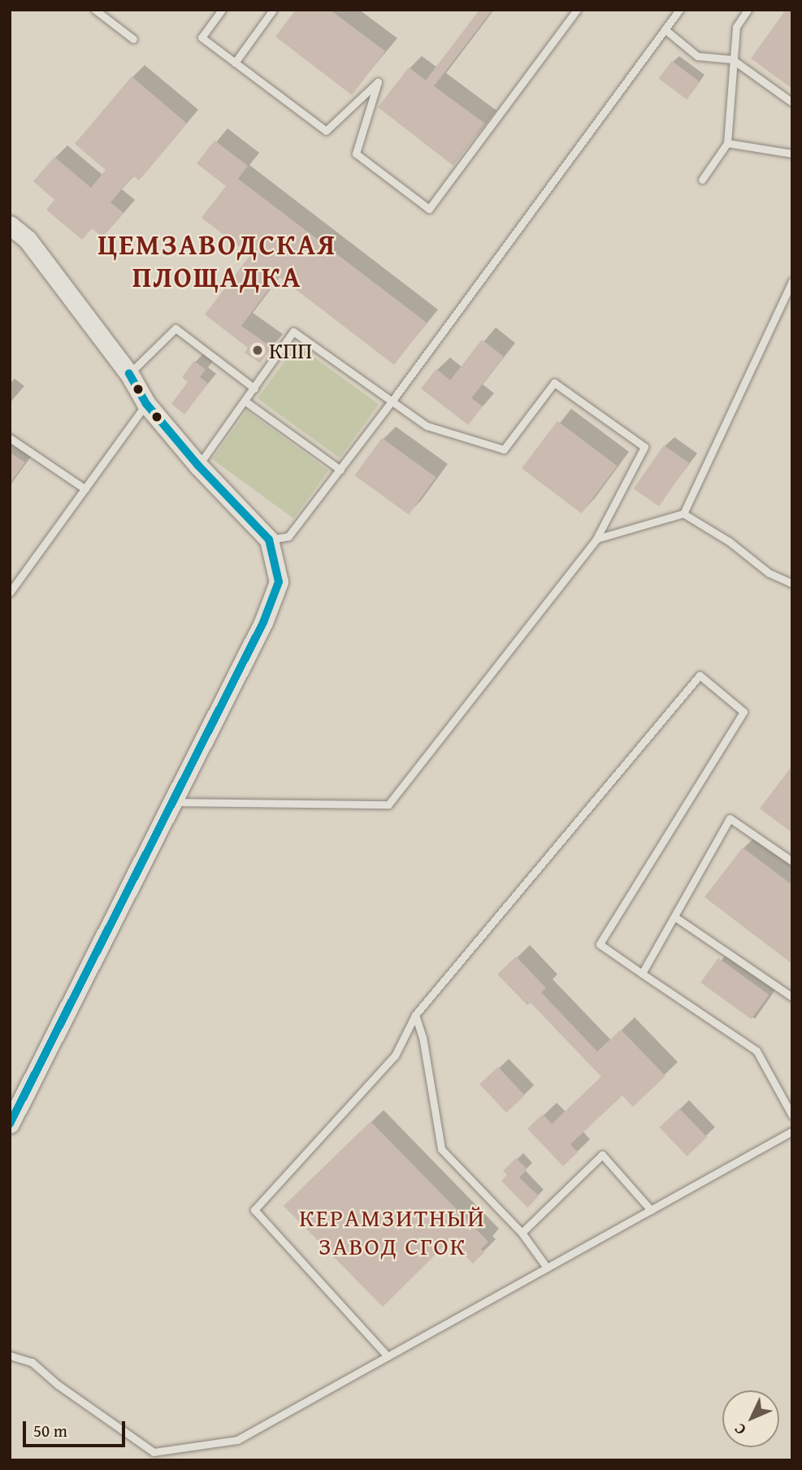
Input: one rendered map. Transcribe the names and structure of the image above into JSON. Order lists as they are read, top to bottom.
{
  "districts": ["ЦЕМЗАВОДСКАЯ ПЛОЩАДКА", "КЕРАМЗИТНЫЙ ЗАВОД СГОК"],
  "places": ["КПП"],
  "scale_bar": "50 m",
  "north": "bottom left"
}
